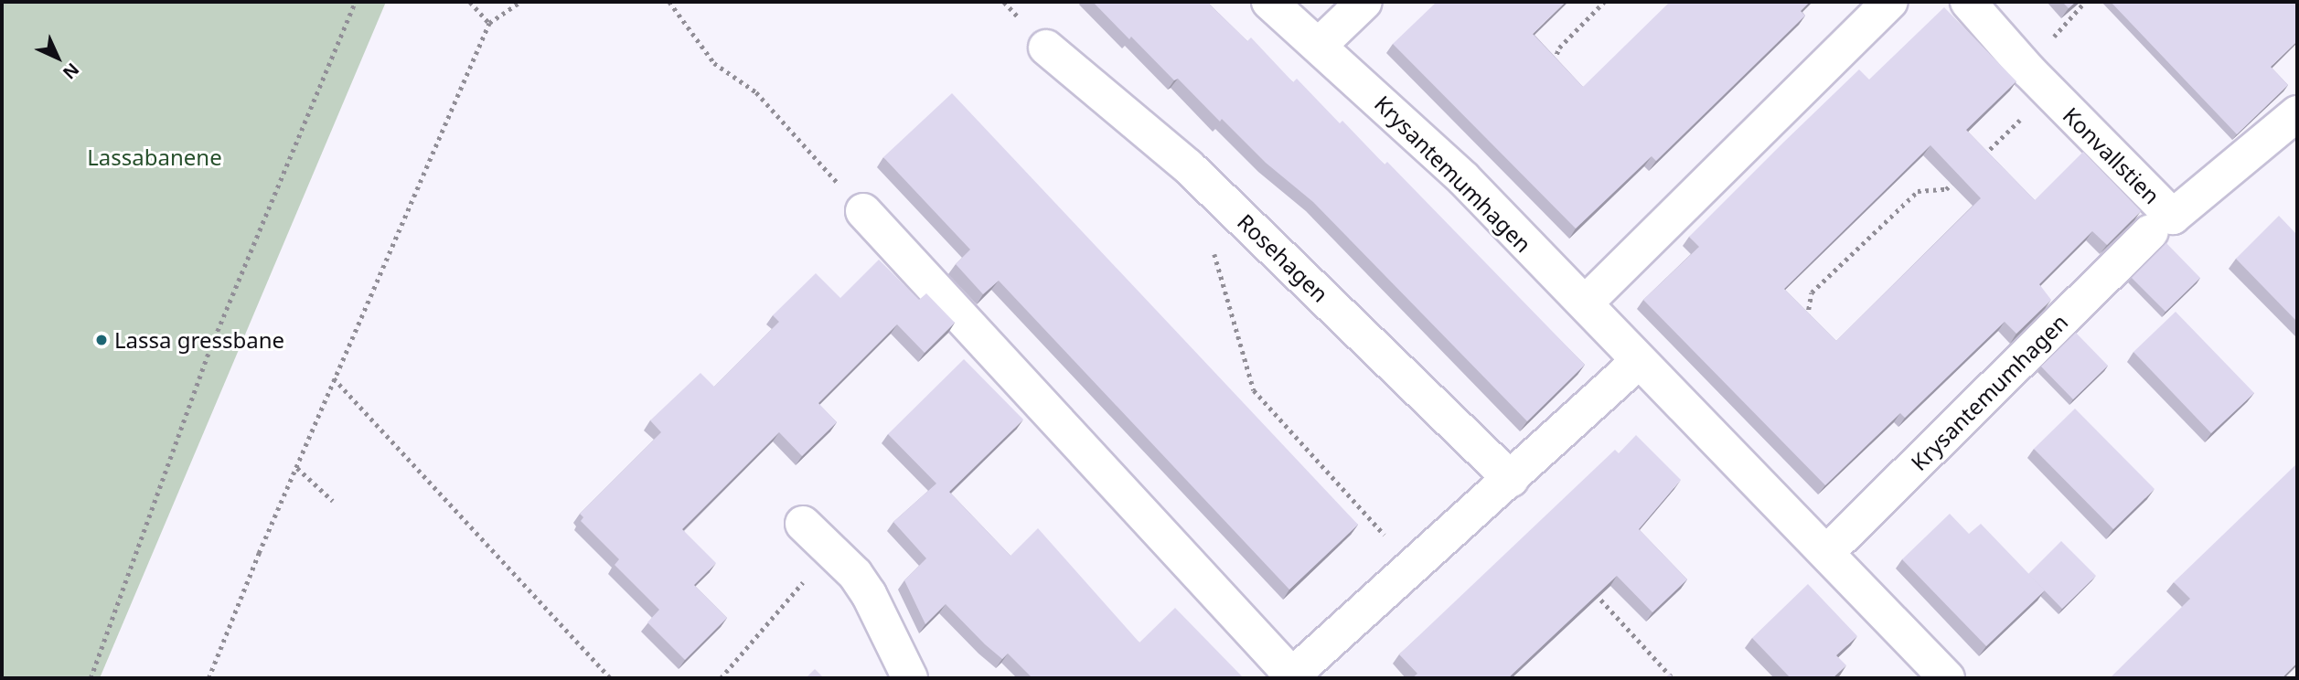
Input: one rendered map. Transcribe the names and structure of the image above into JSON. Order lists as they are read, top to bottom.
{
  "streets": {
    "street": ["Konvallstien", "Krysantemumhagen", "Rosehagen"]
  },
  "parks": ["Lassabanene"],
  "places": ["Lassa gressbane"],
  "north": "bottom right"
}
